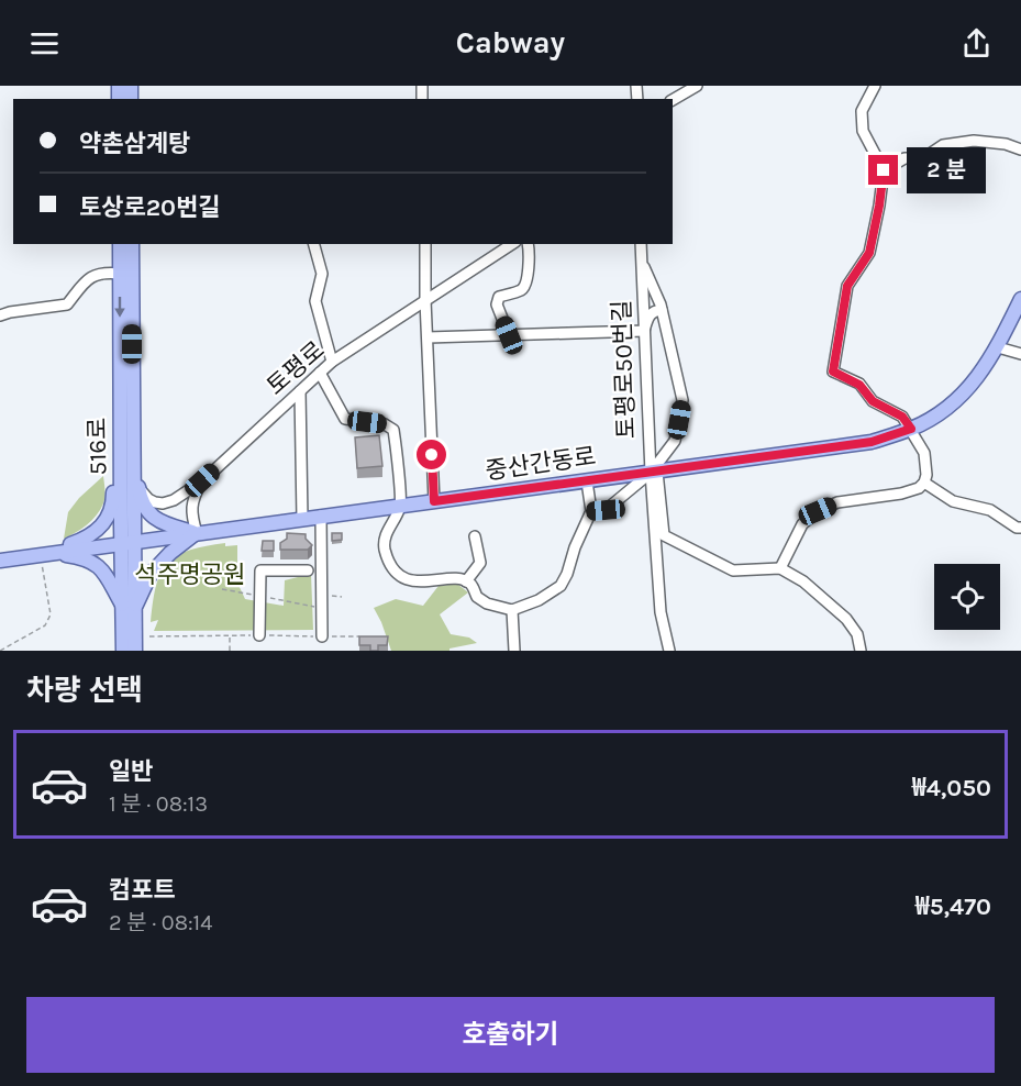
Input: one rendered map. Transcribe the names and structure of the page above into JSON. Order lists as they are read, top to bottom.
{
  "streets": {
    "main road": ["516로", "중산간동로"],
    "street": ["토평로", "토평로50번길"]
  },
  "crossings": [
    ["토평로50번길", "중산간동로"],
    ["516로", "중산간동로"]
  ],
  "parks": ["석주명공원"],
  "page": {
    "header": "Cabway",
    "banner": ["약촌삼계탕", "토상로20번길"],
    "bubble": "2 분",
    "heading": "차량 선택",
    "list": [
      {
        "name": "일반",
        "note": "1 분 · 08:13",
        "value": "₩4,050"
      },
      {
        "name": "컴포트",
        "note": "2 분 · 08:14",
        "value": "₩5,470"
      }
    ],
    "buttons": "호출하기"
  }
}
